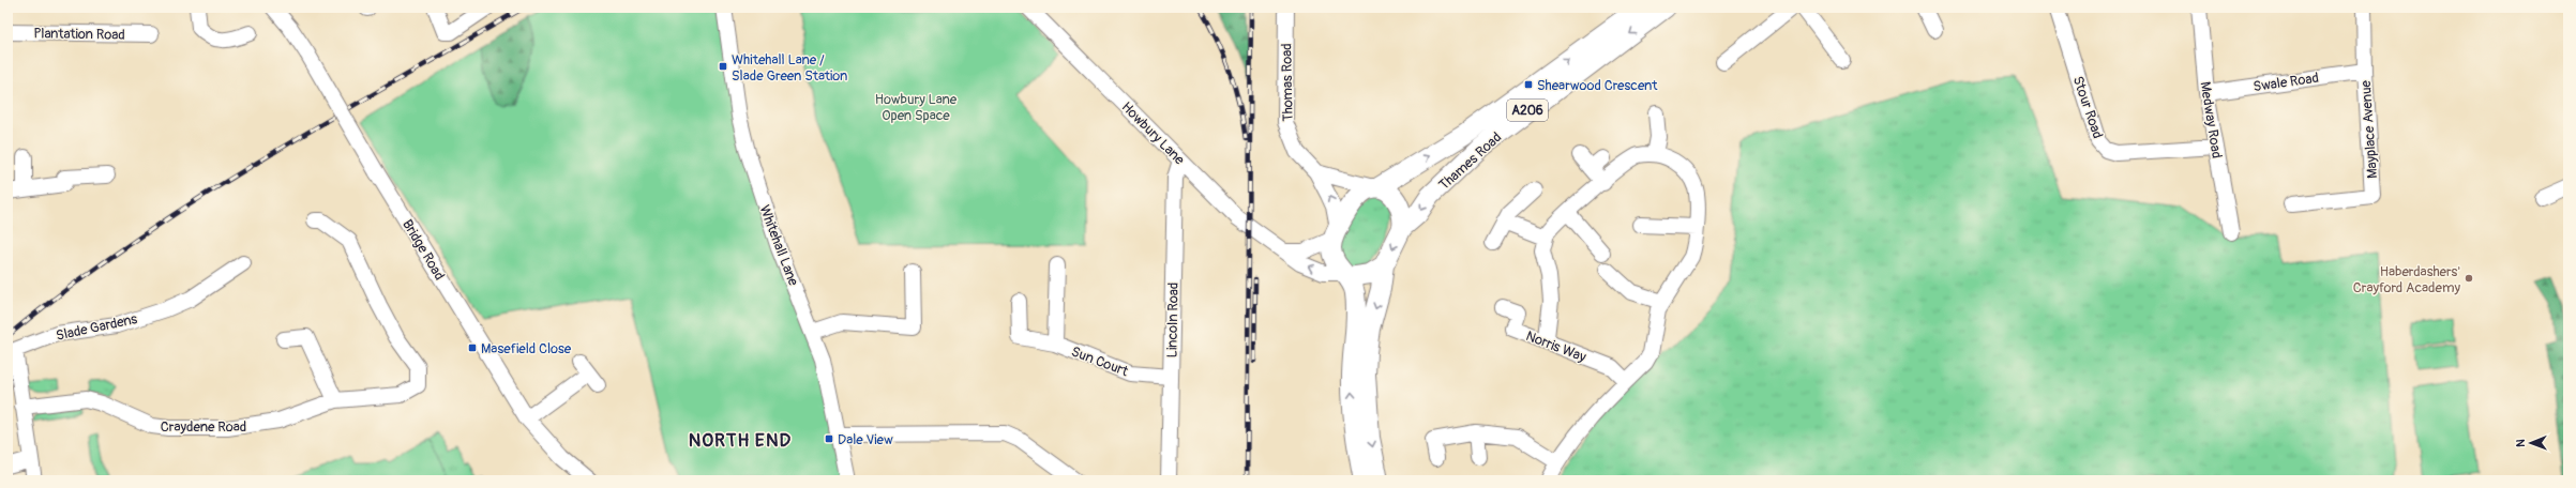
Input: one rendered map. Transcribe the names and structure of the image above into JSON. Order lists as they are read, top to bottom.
{
  "streets": {
    "main road": ["A206", "Thames Road"],
    "street": [
      "Plantation Road",
      "Swale Road",
      "Thomas Road",
      "Stour Road",
      "Medway Road",
      "Mayplace Avenue",
      "Howbury Lane",
      "Whitehall Lane",
      "Bridge Road",
      "Lincoln Road",
      "Slade Gardens",
      "Norris Way",
      "Sun Court",
      "Craydene Road"
    ]
  },
  "crossings": [
    ["Swale Road", "Medway Road"],
    ["Swale Road", "Mayplace Avenue"],
    ["Thomas Road", "Howbury Lane"],
    ["Thomas Road", "Thames Road"],
    ["Stour Road", "Medway Road"],
    ["Howbury Lane", "Thames Road"],
    ["Howbury Lane", "Lincoln Road"],
    ["Lincoln Road", "Sun Court"],
    ["Slade Gardens", "Craydene Road"]
  ],
  "districts": ["NORTH END"],
  "parks": ["Howbury Lane Open Space"],
  "places": {
    "transit": [
      "Whitehall Lane / Slade Green Station",
      "Shearwood Crescent",
      "Masefield Close",
      "Dale View"
    ],
    "other": ["Haberdashers' Crayford Academy"]
  },
  "north": "left"
}
